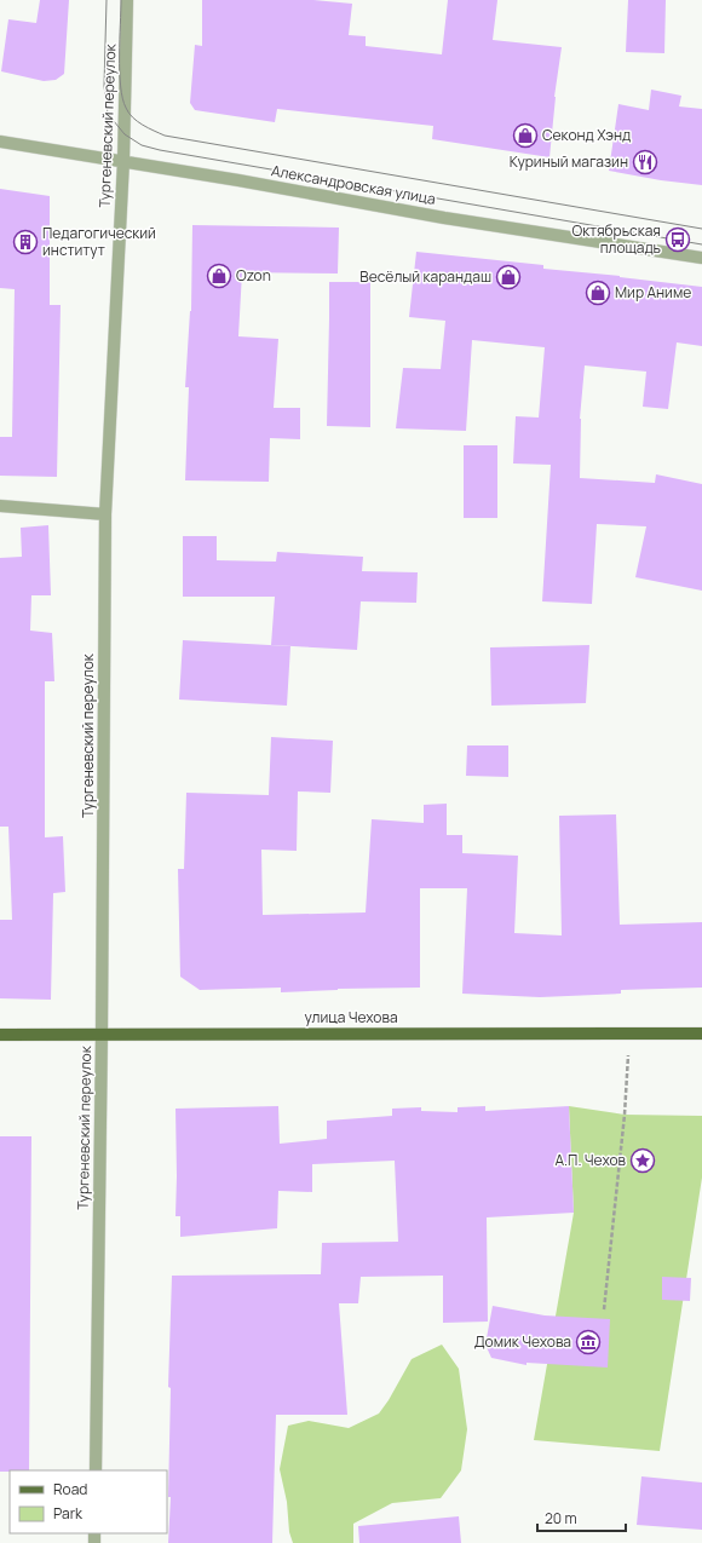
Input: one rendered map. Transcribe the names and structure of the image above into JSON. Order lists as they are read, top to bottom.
{
  "streets": {
    "main road": ["улица Чехова"],
    "street": ["Тургеневский переулок", "Александровская улица"]
  },
  "crossings": [
    ["Тургеневский переулок", "Александровская улица"],
    ["Тургеневский переулок", "улица Чехова"]
  ],
  "places": {
    "shop": [
      "Секонд Хэнд",
      "Ozon",
      "Весёлый карандаш",
      "Мир Аниме"
    ],
    "restaurant": ["Куриный магазин"],
    "bus stop": ["Октябрьская площадь"],
    "building": ["Педагогический институт"],
    "place": ["А.П. Чехов"],
    "museum": ["Домик Чехова"]
  },
  "legend": ["Road", "Park"],
  "scale_bar": "20 m"
}
